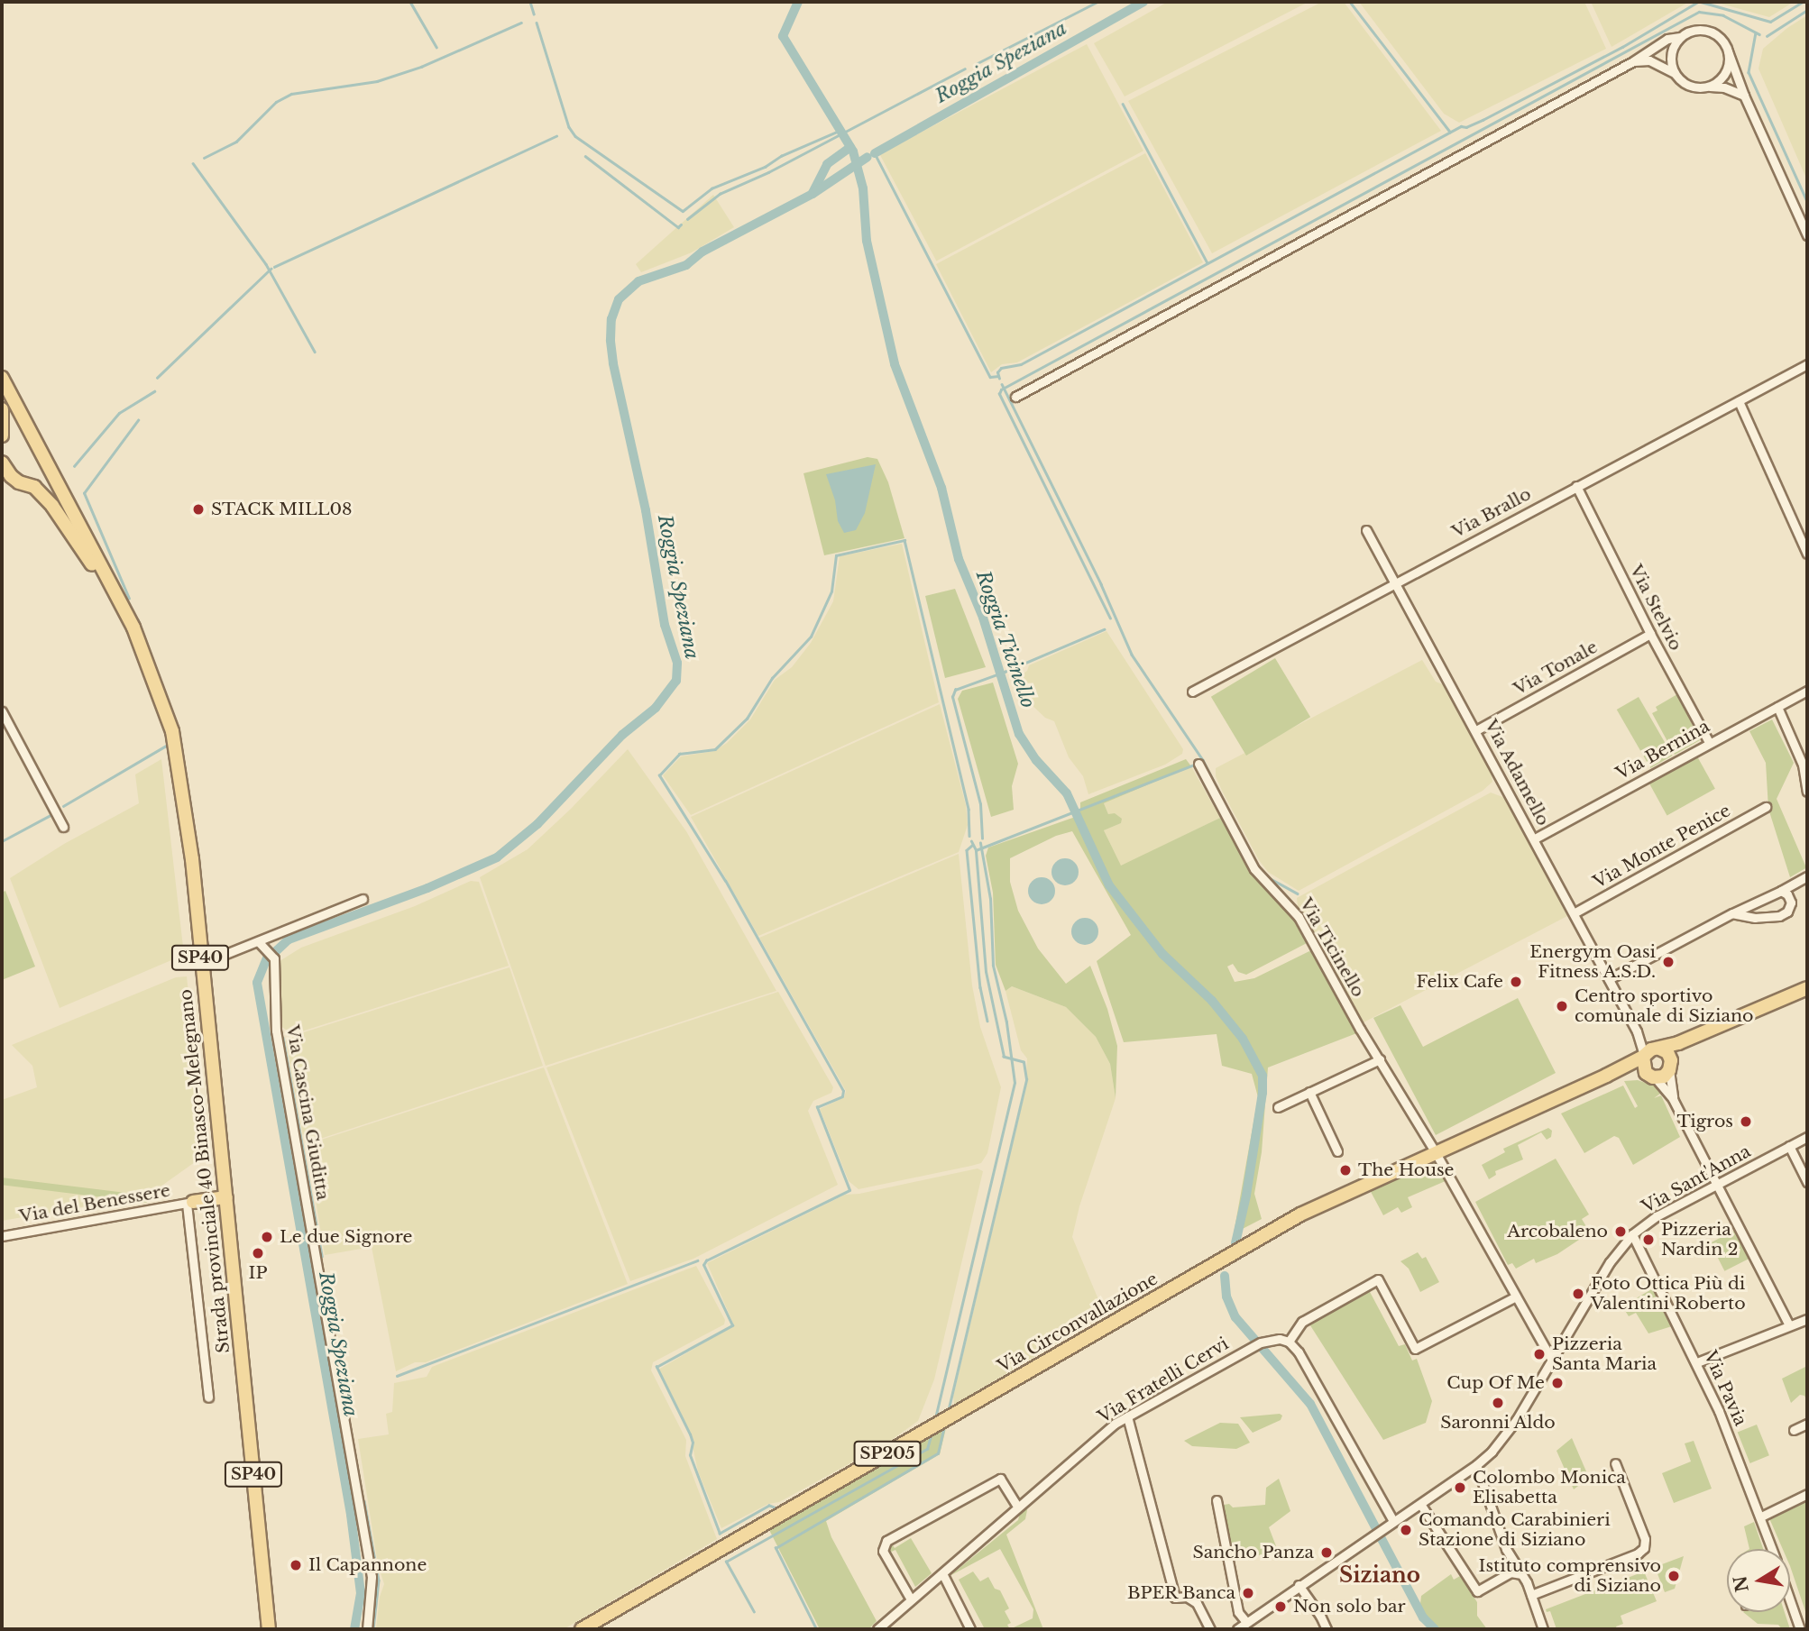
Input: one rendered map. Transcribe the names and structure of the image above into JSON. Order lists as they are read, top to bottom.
{
  "streets": {
    "main road": [
      "SP40",
      "Strada provinciale 40 Binasco-Melegnano",
      "Via Circonvallazione",
      "SP205"
    ],
    "street": [
      "Via Brallo",
      "Via Stelvio",
      "Via Tonale",
      "Via Bernina",
      "Via Adamello",
      "Via Monte Penice",
      "Via Ticinello",
      "Via Cascina Giuditta",
      "Via Sant'Anna",
      "Via del Benessere",
      "Via Fratelli Cervi",
      "Via Pavia"
    ]
  },
  "crossings": [
    ["Via Brallo", "Via Stelvio"],
    ["Via Brallo", "Via Adamello"],
    ["Via Stelvio", "Via Tonale"],
    ["Via Stelvio", "Via Bernina"],
    ["Via Tonale", "Via Adamello"],
    ["Via Bernina", "Via Adamello"],
    ["Via Adamello", "Via Monte Penice"],
    ["Via Ticinello", "Via Sant'Anna"],
    ["Via Ticinello", "Via Circonvallazione"],
    ["Via Sant'Anna", "Via Pavia"],
    ["Via Circonvallazione", "SP205"]
  ],
  "districts": ["Siziano"],
  "water": ["Roggia Speziana", "Roggia Ticinello"],
  "places": [
    "STACK MILL08",
    "Energym Oasi Fitness A.S.D.",
    "Felix Cafe",
    "Centro sportivo comunale di Siziano",
    "Tigros",
    "The House",
    "Arcobaleno",
    "Le due Signore",
    "Pizzeria Nardin 2",
    "IP",
    "Foto Ottica Più di Valentini Roberto",
    "Pizzeria Santa Maria",
    "Cup Of Me",
    "Saronni Aldo",
    "Colombo Monica Elisabetta",
    "Comando Carabinieri Stazione di Siziano",
    "Sancho Panza",
    "Il Capannone",
    "Istituto comprensivo di Siziano",
    "BPER Banca",
    "Non solo bar"
  ],
  "north": "left"
}
